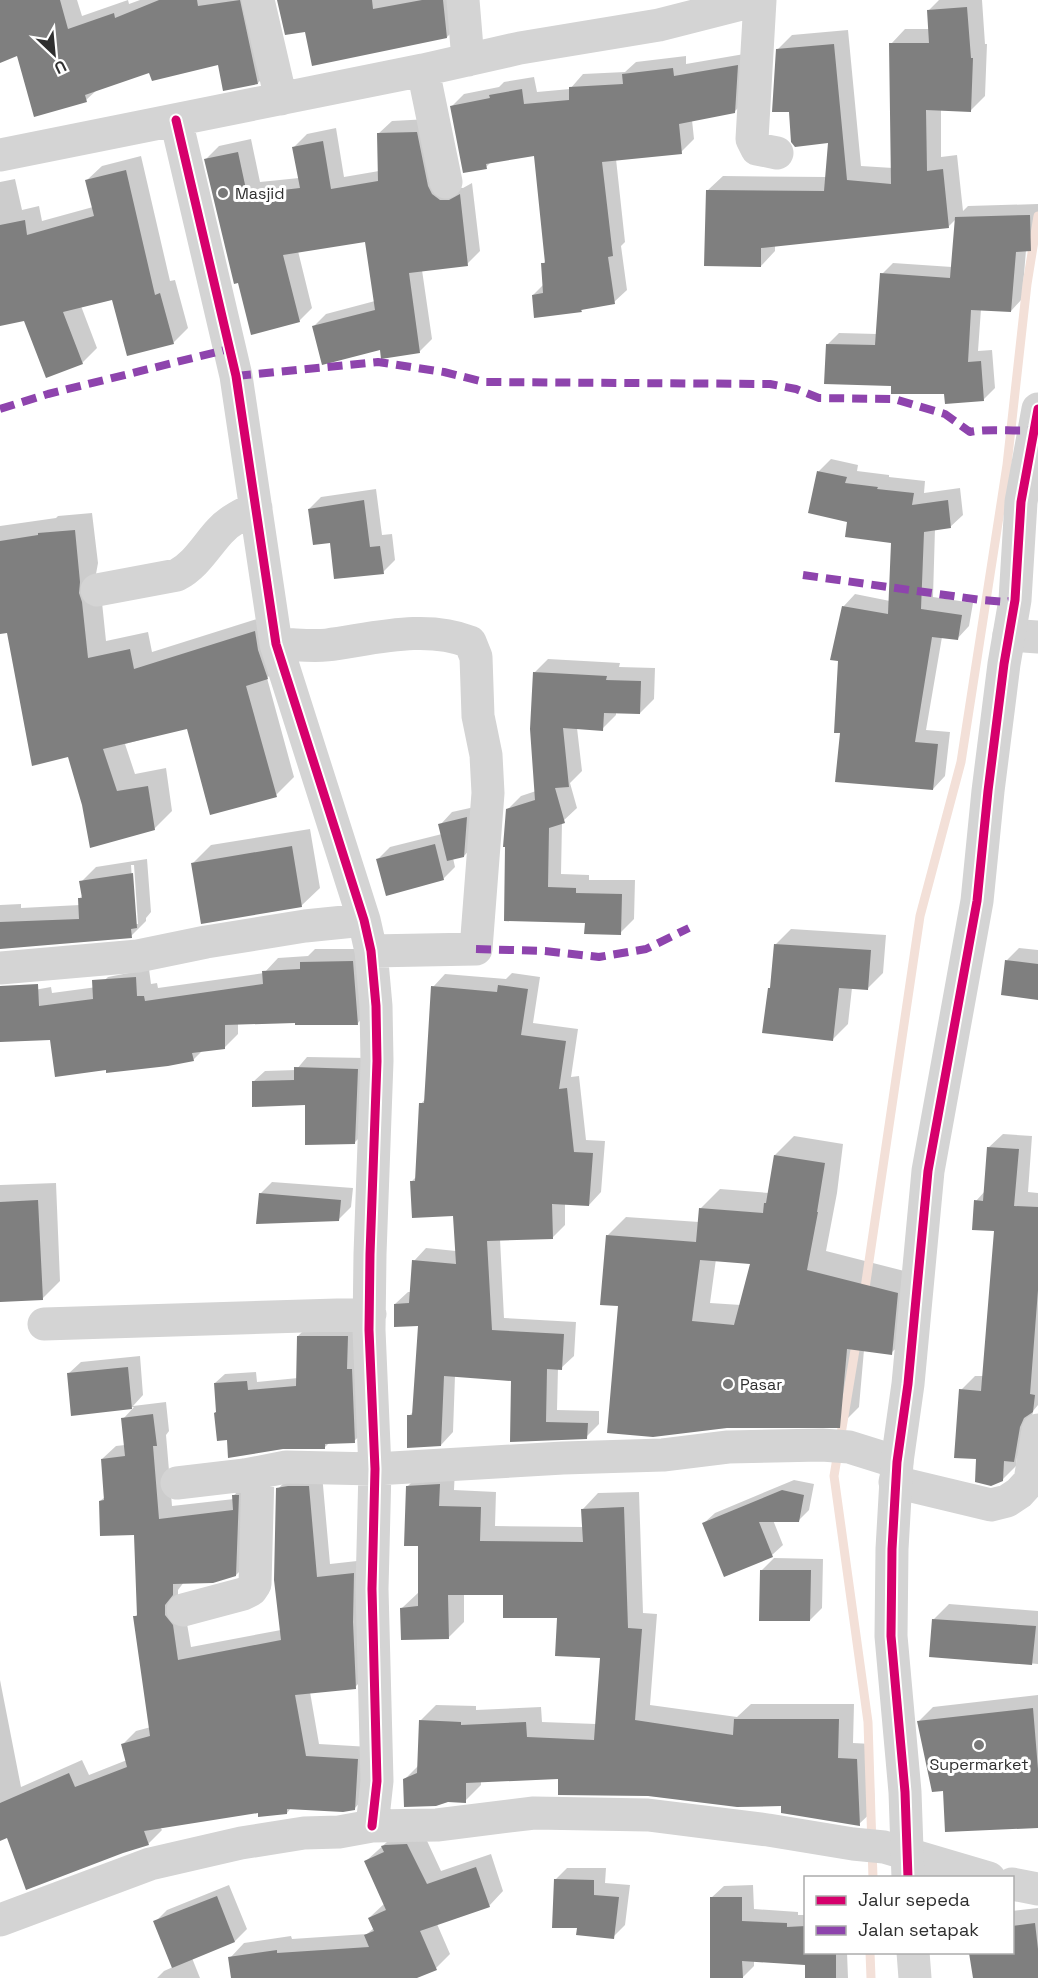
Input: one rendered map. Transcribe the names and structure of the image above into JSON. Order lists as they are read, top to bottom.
{
  "places": ["Masjid", "Pasar", "Supermarket"],
  "legend": ["Jalur sepeda", "Jalan setapak"],
  "north": "bottom right"
}
